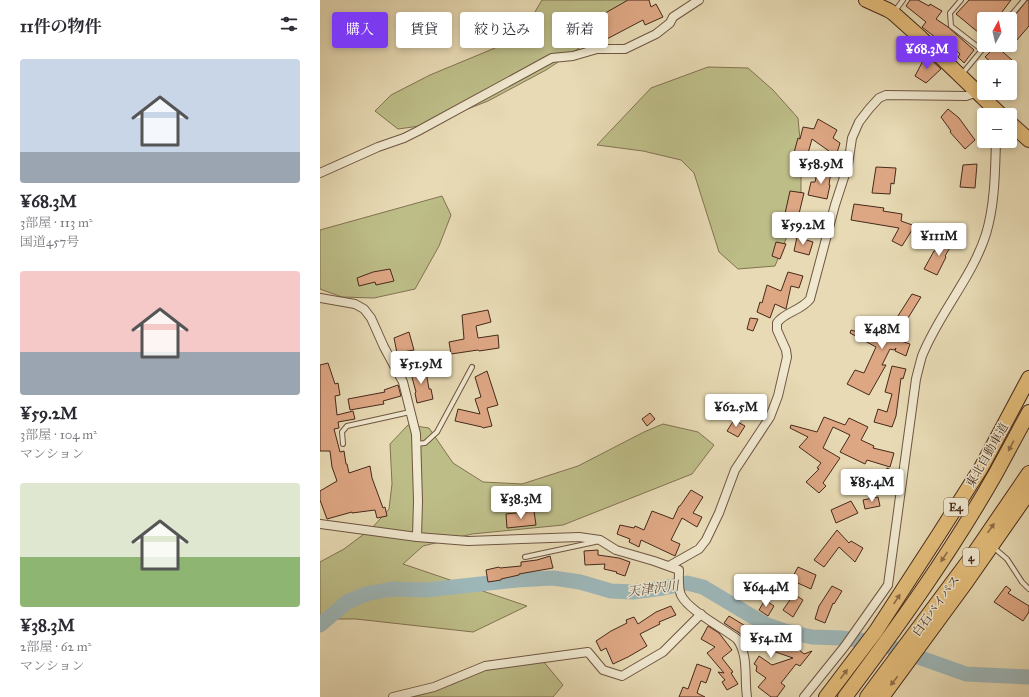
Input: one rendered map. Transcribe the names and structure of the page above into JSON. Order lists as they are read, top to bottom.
{
  "streets": {
    "highway": [
      "東北自動車道",
      "E4",
      "4",
      "白石バイパス"
    ]
  },
  "water": ["天津沢川"],
  "north": "top",
  "page": {
    "heading": "11件の物件",
    "map_buttons": ["+", "−"],
    "chip": [
      "購入",
      "賃貸",
      "絞り込み",
      "新着"
    ],
    "price": [
      "¥68.3M",
      "¥58.9M",
      "¥59.2M",
      "¥111M",
      "¥48M",
      "¥51.9M",
      "¥62.5M",
      "¥85.4M",
      "¥38.3M",
      "¥64.4M",
      "¥54.1M"
    ],
    "list": [
      {
        "name": "¥68.3M",
        "note": "3部屋 · 113 m² · 国道457号"
      },
      {
        "name": "¥59.2M",
        "note": "3部屋 · 104 m² · マンション"
      },
      {
        "name": "¥38.3M",
        "note": "2部屋 · 62 m² · マンション"
      }
    ]
  }
}
